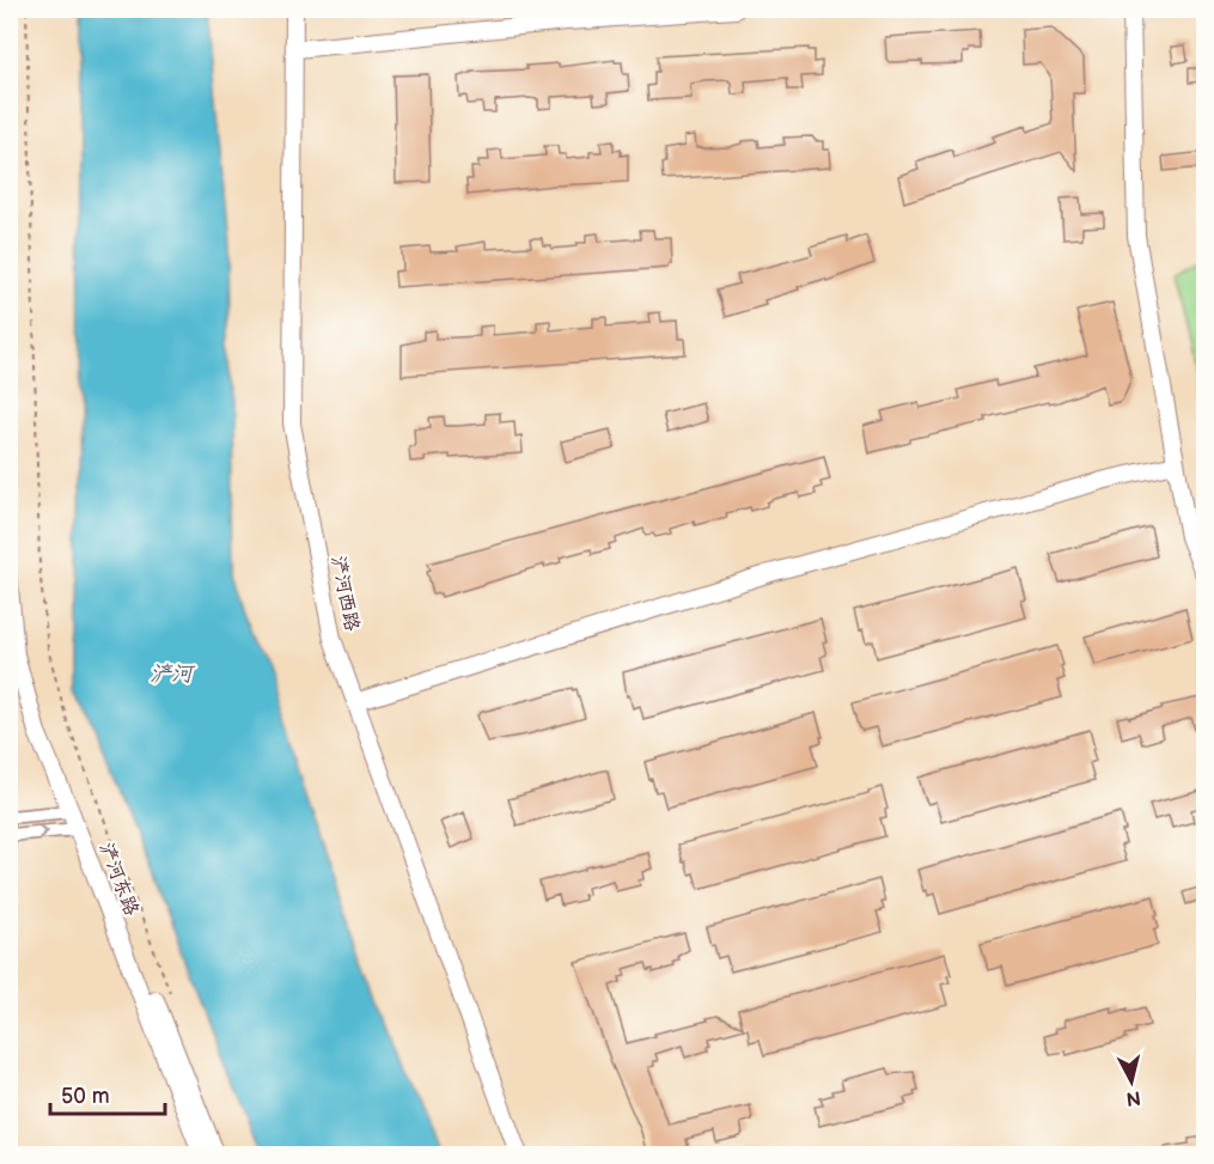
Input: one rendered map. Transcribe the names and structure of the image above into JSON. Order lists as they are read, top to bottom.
{
  "streets": {
    "street": ["浐河西路", "浐河东路"]
  },
  "water": ["浐河"],
  "scale_bar": "50 m",
  "north": "bottom"
}
